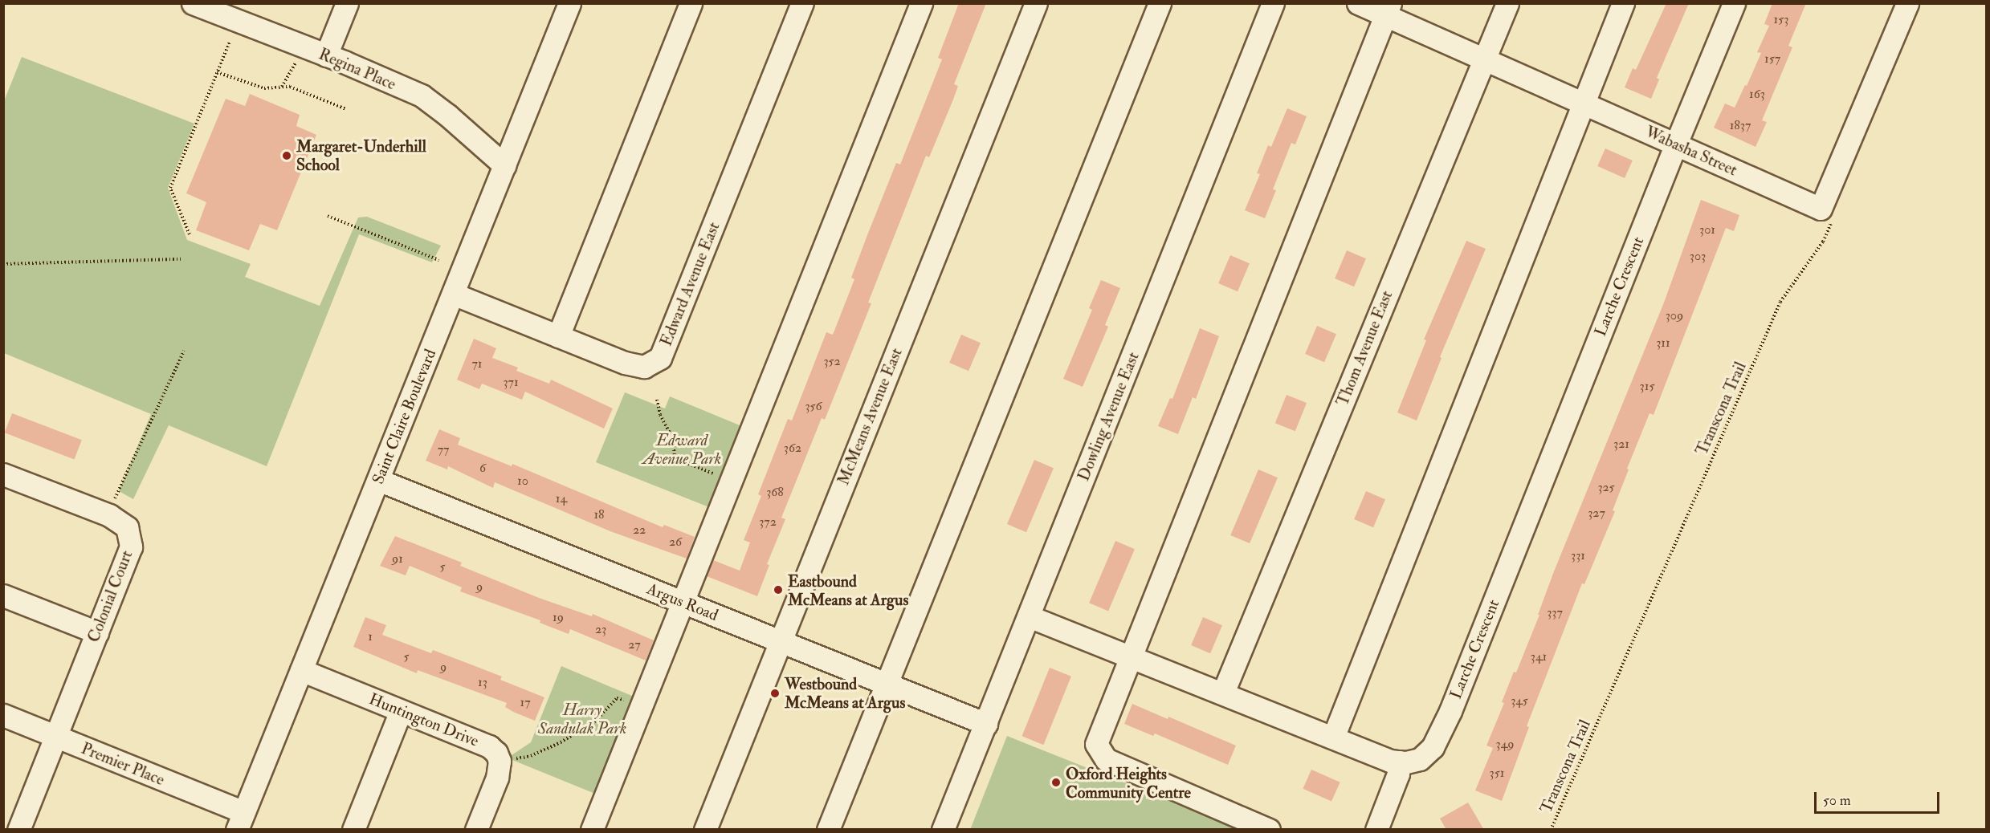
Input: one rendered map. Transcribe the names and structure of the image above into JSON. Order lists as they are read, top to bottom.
{
  "streets": {
    "street": [
      "Regina Place",
      "Wabasha Street",
      "Edward Avenue East",
      "Larche Crescent",
      "Thom Avenue East",
      "Saint Claire Boulevard",
      "McMeans Avenue East",
      "Dowling Avenue East",
      "Colonial Court",
      "Argus Road",
      "Huntington Drive",
      "Premier Place"
    ],
    "path": ["Transcona Trail"]
  },
  "crossings": [
    ["Regina Place", "Saint Claire Boulevard"],
    ["Wabasha Street", "Larche Crescent"],
    ["Wabasha Street", "Thom Avenue East"],
    ["Wabasha Street", "Transcona Trail"],
    ["Edward Avenue East", "Saint Claire Boulevard"],
    ["Larche Crescent", "Thom Avenue East"],
    ["Larche Crescent", "Dowling Avenue East"],
    ["Saint Claire Boulevard", "Argus Road"],
    ["Saint Claire Boulevard", "Huntington Drive"],
    ["Saint Claire Boulevard", "Premier Place"],
    ["McMeans Avenue East", "Argus Road"],
    ["Dowling Avenue East", "Argus Road"],
    ["Colonial Court", "Premier Place"]
  ],
  "parks": ["Edward Avenue Park", "Harry Sandulak Park"],
  "places": [
    "Margaret-Underhill School",
    "Eastbound McMeans at Argus",
    "Westbound McMeans at Argus",
    "Oxford Heights Community Centre"
  ],
  "house_numbers": [
    "153",
    "157",
    "163",
    "1837",
    "301",
    "303",
    "309",
    "311",
    "352",
    "71",
    "371",
    "315",
    "356",
    "321",
    "362",
    "77",
    "6",
    "10",
    "325",
    "368",
    "14",
    "327",
    "18",
    "372",
    "22",
    "26",
    "331",
    "91",
    "5",
    "9",
    "337",
    "19",
    "23",
    "1",
    "27",
    "5",
    "341",
    "9",
    "13",
    "345",
    "17",
    "349",
    "351"
  ],
  "scale_bar": "50 m"
}
